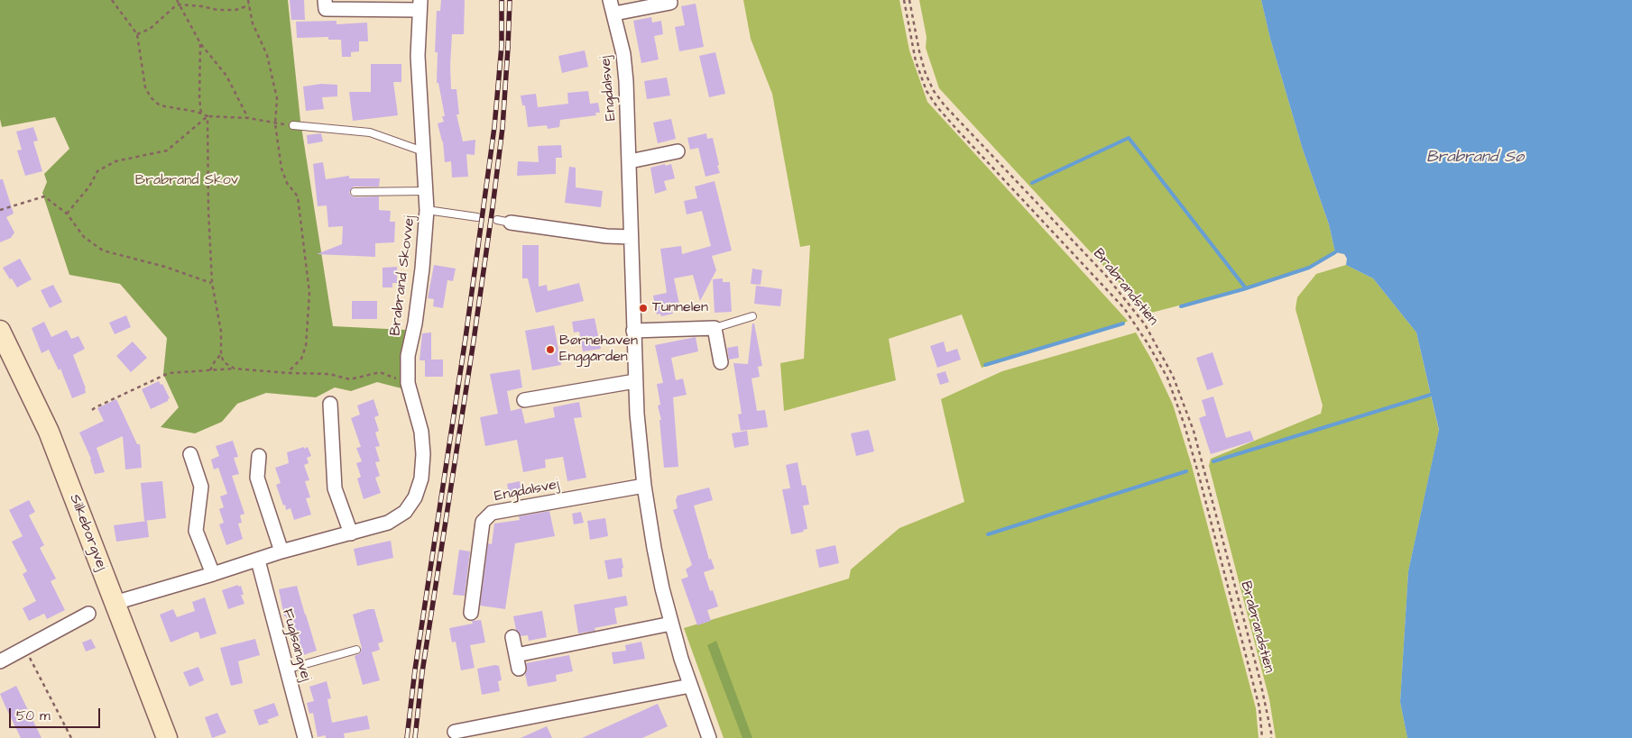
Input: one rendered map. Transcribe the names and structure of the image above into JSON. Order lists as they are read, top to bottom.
{
  "streets": {
    "main road": ["Silkeborgvej"],
    "street": ["Engdalsvej", "Brabrand Skovvej", "Fuglsangvej"],
    "path": ["Brabrandstien"]
  },
  "water": ["Brabrand Sø"],
  "parks": ["Brabrand Skov"],
  "places": ["Tunnelen", "Børnehaven Enggården"],
  "scale_bar": "50 m"
}
